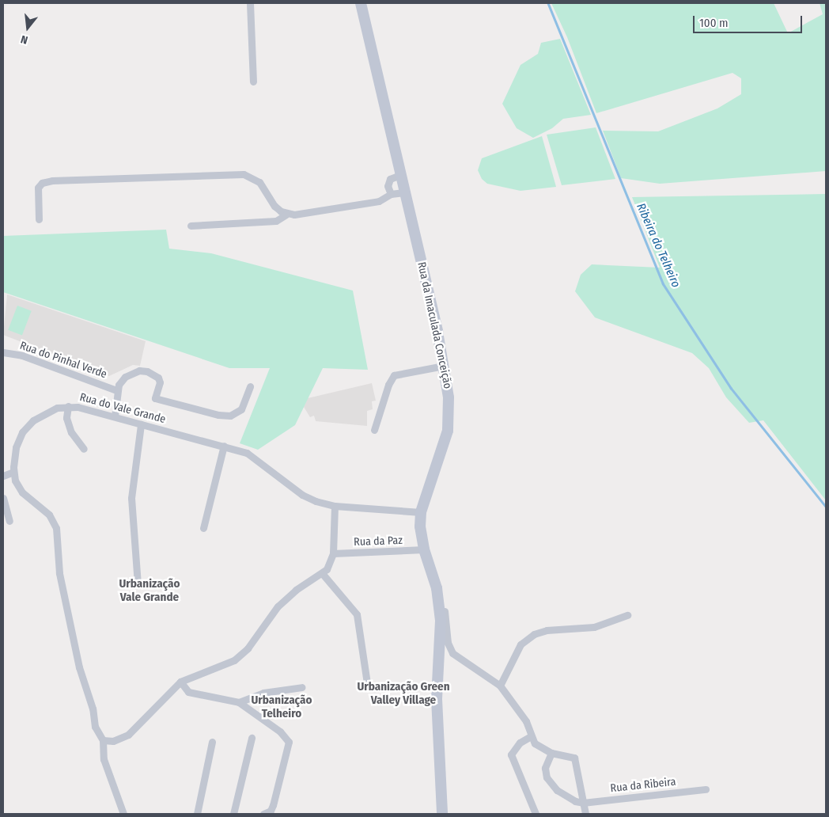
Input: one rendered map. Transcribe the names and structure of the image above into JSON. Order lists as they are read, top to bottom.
{
  "streets": {
    "main road": ["Rua da Imaculada Conceição"],
    "street": [
      "Rua do Pinhal Verde",
      "Rua do Vale Grande",
      "Rua da Paz",
      "Rua da Ribeira"
    ]
  },
  "crossings": [
    ["Rua da Imaculada Conceição", "Rua do Vale Grande"],
    ["Rua da Imaculada Conceição", "Rua da Paz"]
  ],
  "districts": ["Urbanização Vale Grande", "Urbanização Green Valley Village", "Urbanização Telheiro"],
  "water": ["Ribeira do Telheiro"],
  "scale_bar": "100 m",
  "north": "bottom"
}
